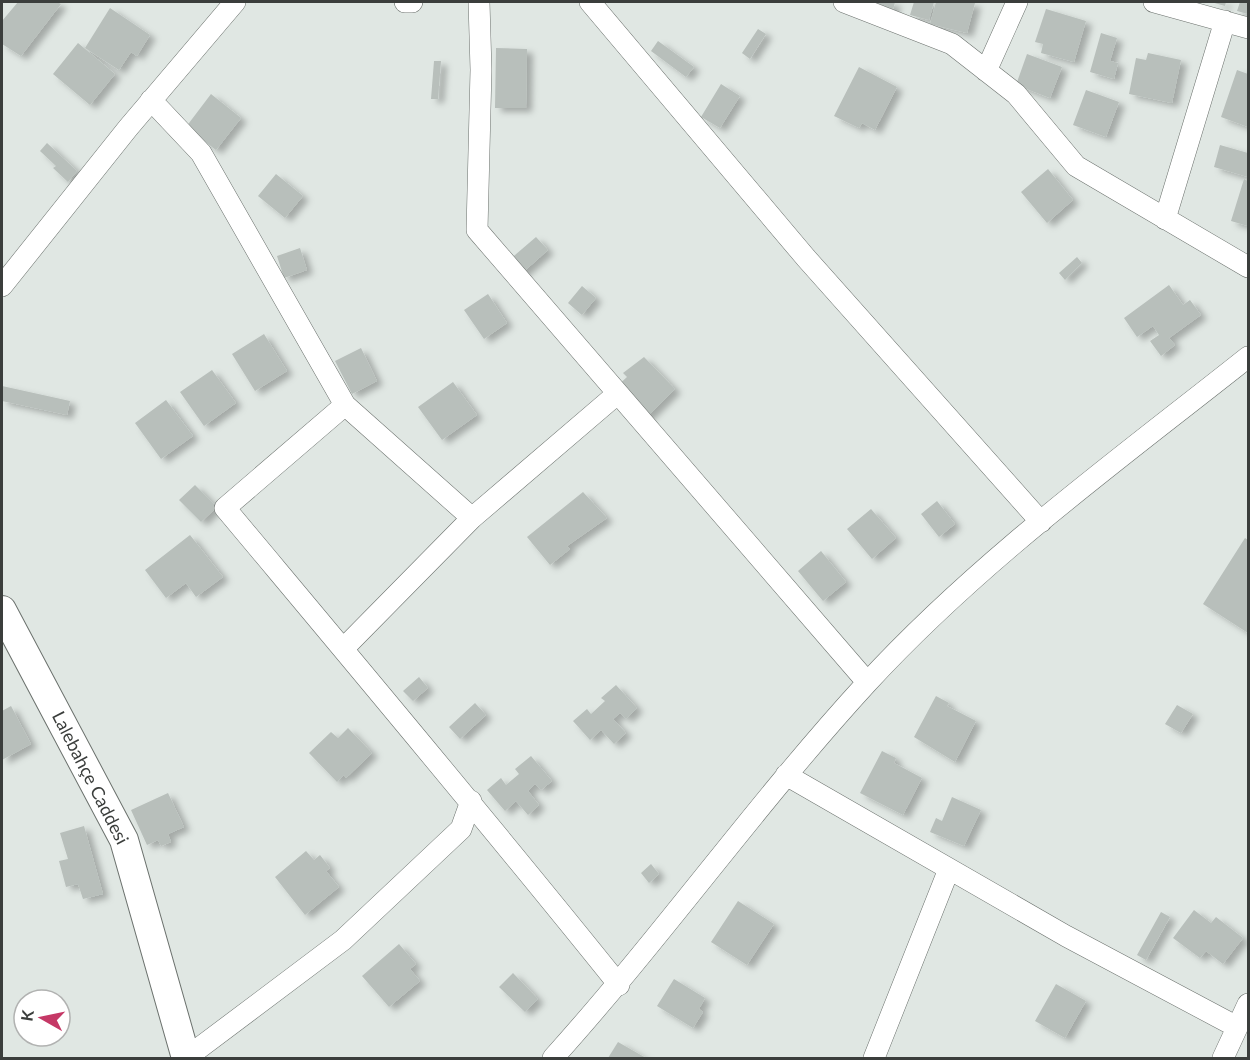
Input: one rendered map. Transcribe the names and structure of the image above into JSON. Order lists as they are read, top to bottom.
{
  "streets": {
    "street": ["Lalebahçe Caddesi"]
  },
  "north": "left"
}
